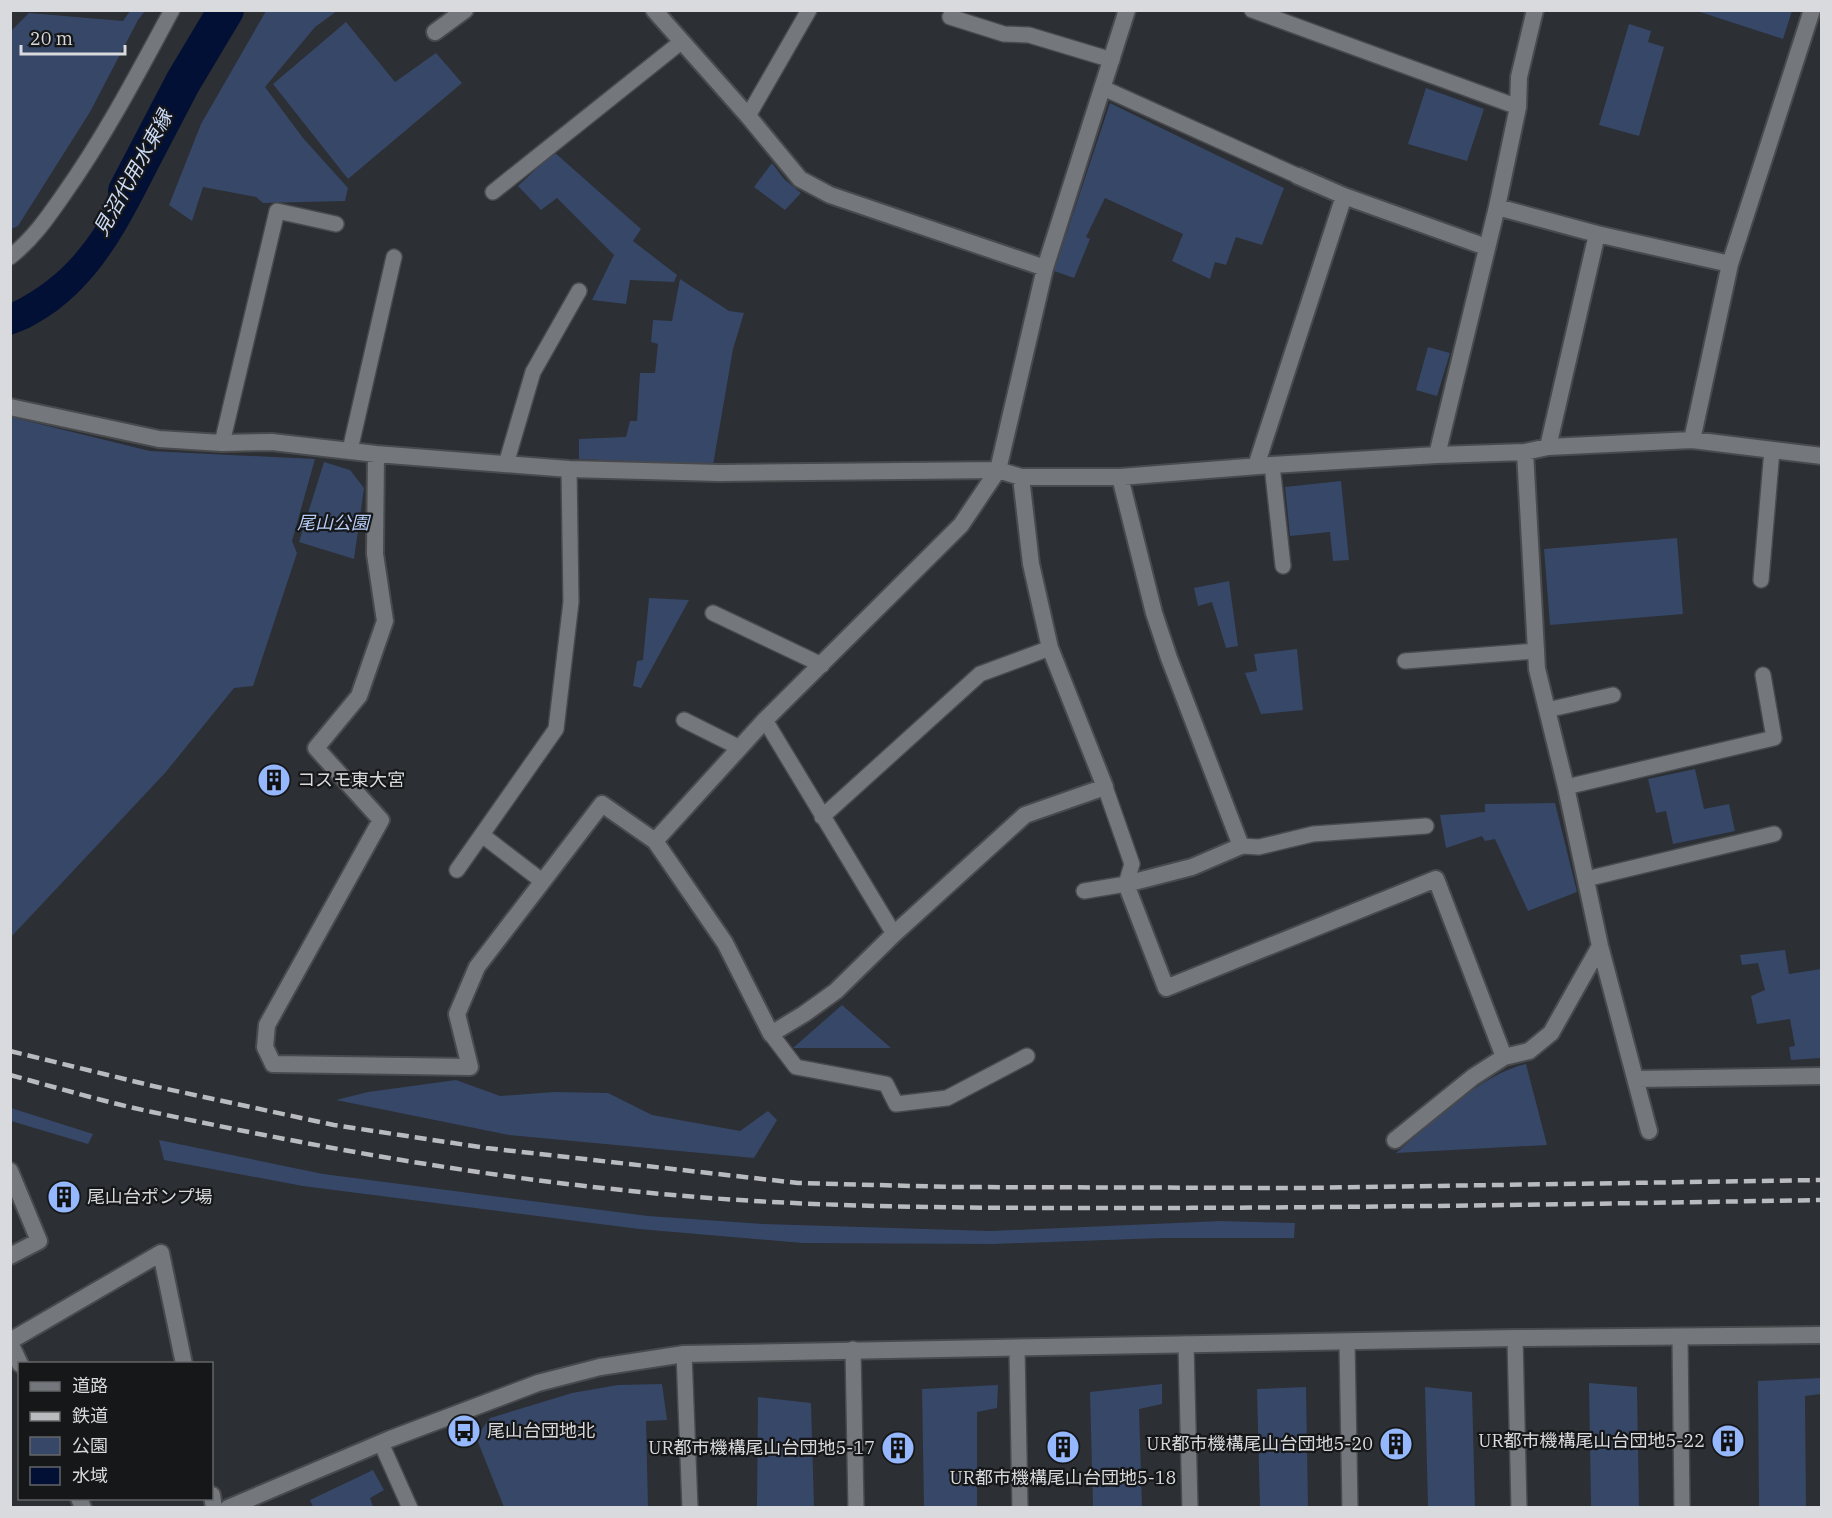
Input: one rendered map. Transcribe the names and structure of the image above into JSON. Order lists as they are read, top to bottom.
{
  "water": ["見沼代用水東縁"],
  "parks": ["尾山公園"],
  "places": {
    "building": [
      "コスモ東大宮",
      "尾山台ポンプ場",
      "UR都市機構尾山台団地5-22",
      "UR都市機構尾山台団地5-20",
      "UR都市機構尾山台団地5-18",
      "UR都市機構尾山台団地5-17"
    ],
    "bus stop": ["尾山台団地北"]
  },
  "legend": [
    "道路",
    "鉄道",
    "公園",
    "水域"
  ],
  "scale_bar": "20 m"
}
